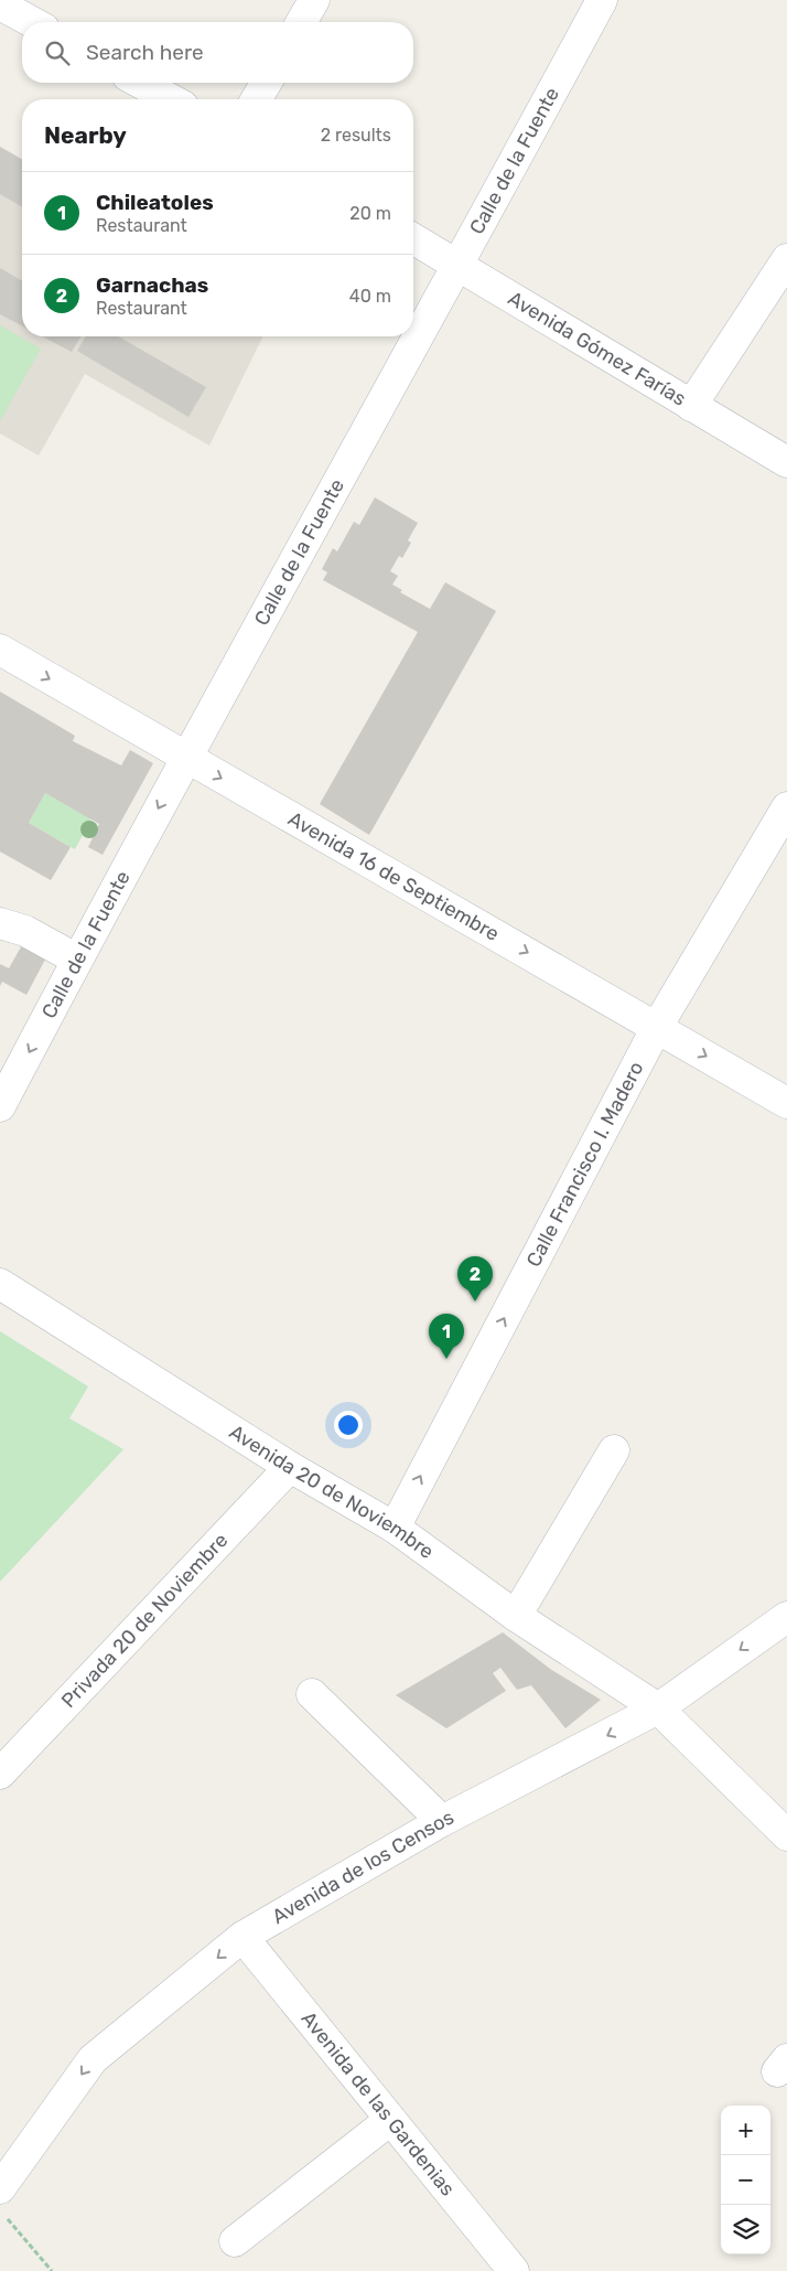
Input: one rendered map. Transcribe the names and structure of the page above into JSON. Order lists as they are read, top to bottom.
{
  "streets": {
    "street": [
      "Calle de la Fuente",
      "Avenida Gómez Farías",
      "Avenida 16 de Septiembre",
      "Calle Francisco I. Madero",
      "Avenida 20 de Noviembre",
      "Privada 20 de Noviembre",
      "Avenida de los Censos",
      "Avenida de las Gardenias"
    ]
  },
  "crossings": [
    ["Calle de la Fuente", "Avenida Gómez Farías"],
    ["Calle de la Fuente", "Avenida 16 de Septiembre"],
    ["Avenida 16 de Septiembre", "Calle Francisco I. Madero"],
    ["Calle Francisco I. Madero", "Avenida 20 de Noviembre"],
    ["Avenida 20 de Noviembre", "Privada 20 de Noviembre"],
    ["Avenida 20 de Noviembre", "Avenida de los Censos"],
    ["Avenida de los Censos", "Avenida de las Gardenias"]
  ],
  "one_way": ["Avenida 16 de Septiembre"],
  "page": {
    "search": "Search here",
    "heading": ["Nearby", "2 results"],
    "list": [
      {
        "mark": "1",
        "name": "Chileatoles",
        "note": "Restaurant",
        "value": "20 m"
      },
      {
        "mark": "2",
        "name": "Garnachas",
        "note": "Restaurant",
        "value": "40 m"
      }
    ],
    "pins": ["2", "1"],
    "map_buttons": ["+", "−"]
  }
}
